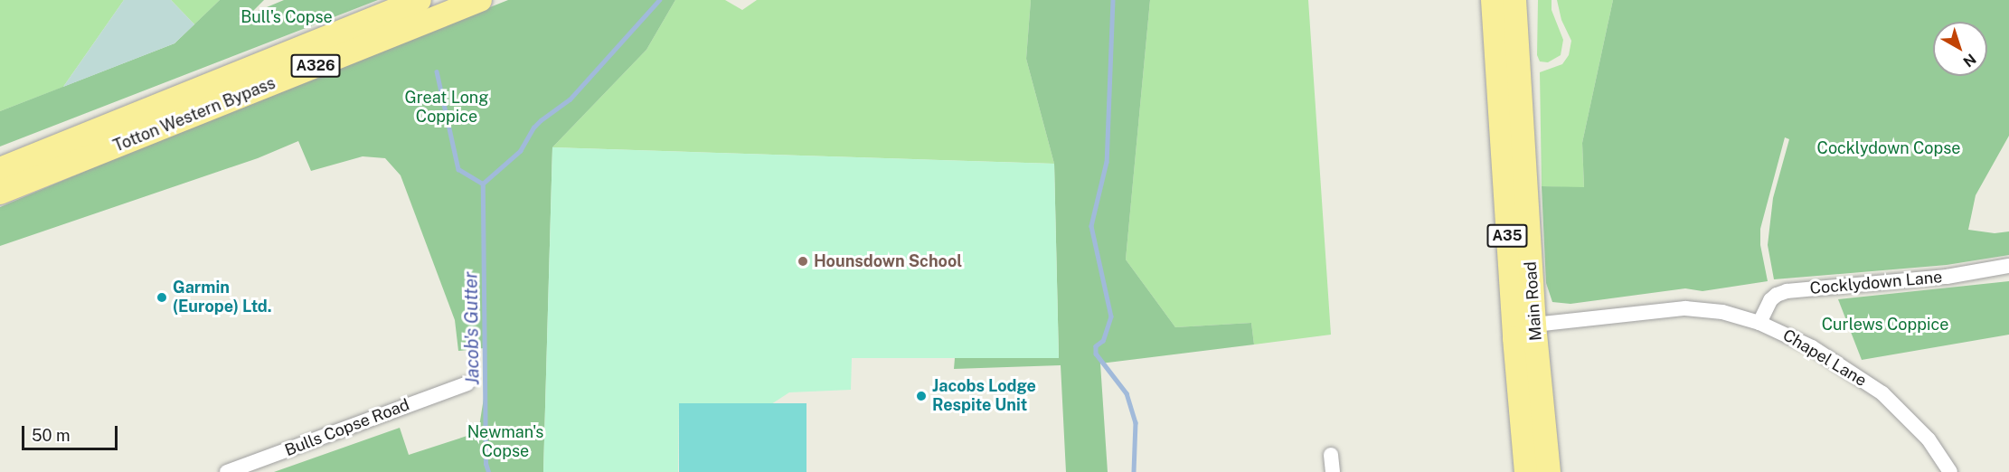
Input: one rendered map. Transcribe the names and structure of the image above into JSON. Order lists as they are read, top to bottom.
{
  "streets": {
    "main road": [
      "A326",
      "Totton Western Bypass",
      "A35",
      "Main Road"
    ],
    "street": ["Cocklydown Lane", "Chapel Lane", "Bulls Copse Road"]
  },
  "crossings": [
    ["Cocklydown Lane", "Chapel Lane"],
    ["Main Road", "Chapel Lane"]
  ],
  "water": ["Jacob's Gutter"],
  "parks": [
    "Bull's Copse",
    "Great Long Coppice",
    "Cocklydown Copse",
    "Curlews Coppice",
    "Newman's Copse"
  ],
  "places": ["Hounsdown School", "Garmin (Europe) Ltd.", "Jacobs Lodge Respite Unit"],
  "scale_bar": "50 m",
  "north": "bottom right"
}
